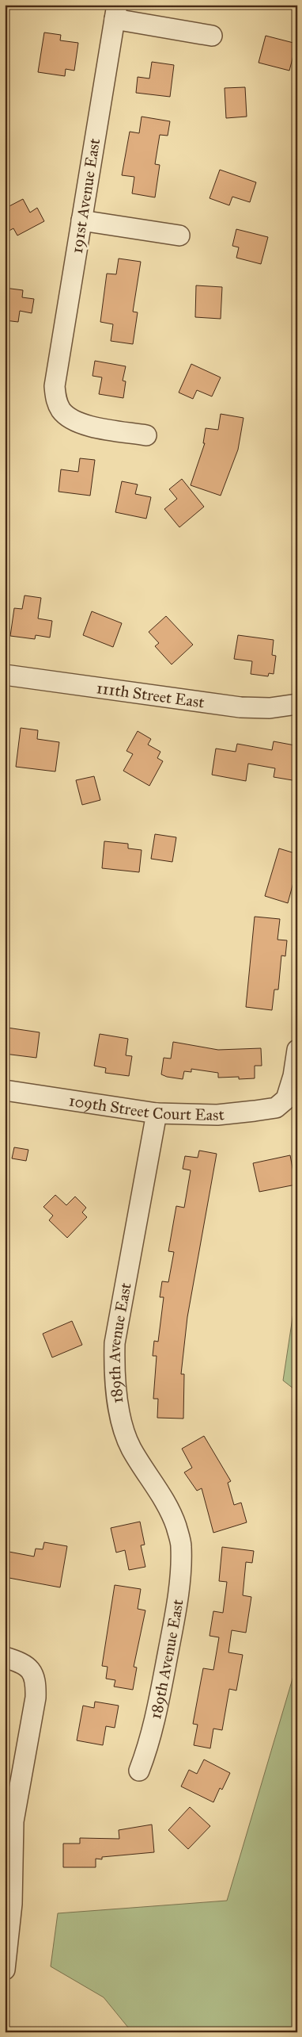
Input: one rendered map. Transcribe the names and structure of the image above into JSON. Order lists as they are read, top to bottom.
{
  "streets": {
    "street": [
      "191st Avenue East",
      "111th Street East",
      "109th Street Court East",
      "189th Avenue East"
    ]
  },
  "crossings": [
    ["109th Street Court East", "189th Avenue East"]
  ]
}
